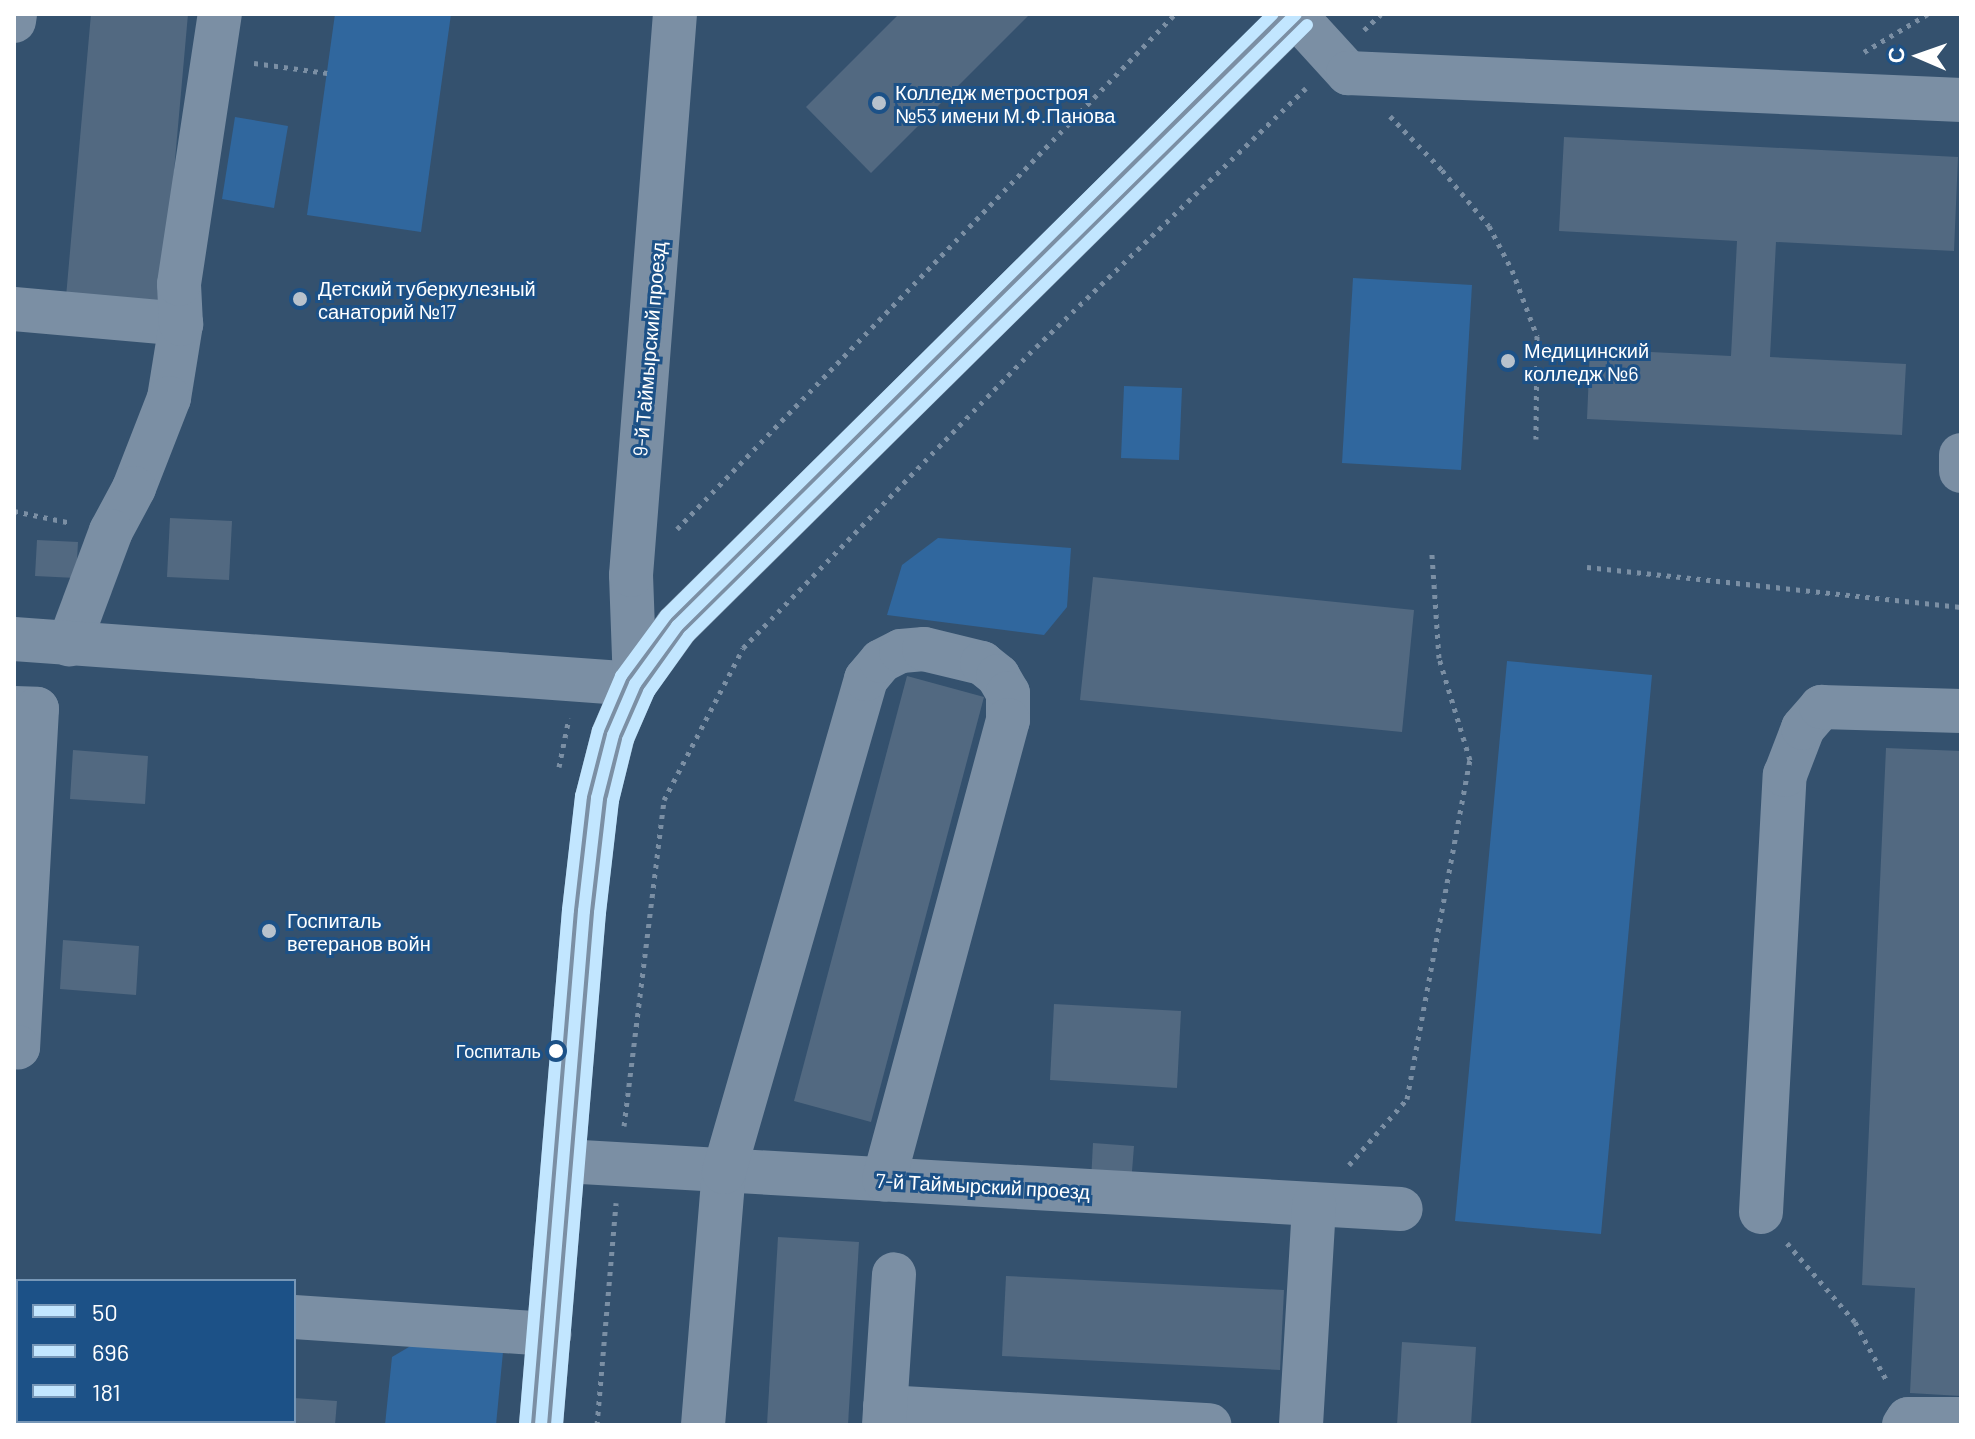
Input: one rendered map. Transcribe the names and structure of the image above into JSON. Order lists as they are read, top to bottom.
{
  "streets": {
    "street": ["9-й Таймырский проезд", "7-й Таймырский проезд"]
  },
  "places": [
    "Колледж метростроя №53 имени М.Ф.Панова",
    "Детский туберкулезный санаторий №17",
    "Медицинский колледж №6",
    "Госпиталь ветеранов войн",
    "Госпиталь"
  ],
  "lines": ["transit line 50", "transit line 181", "transit line 696"],
  "legend": ["50", "696", "181"],
  "north": "left"
}
